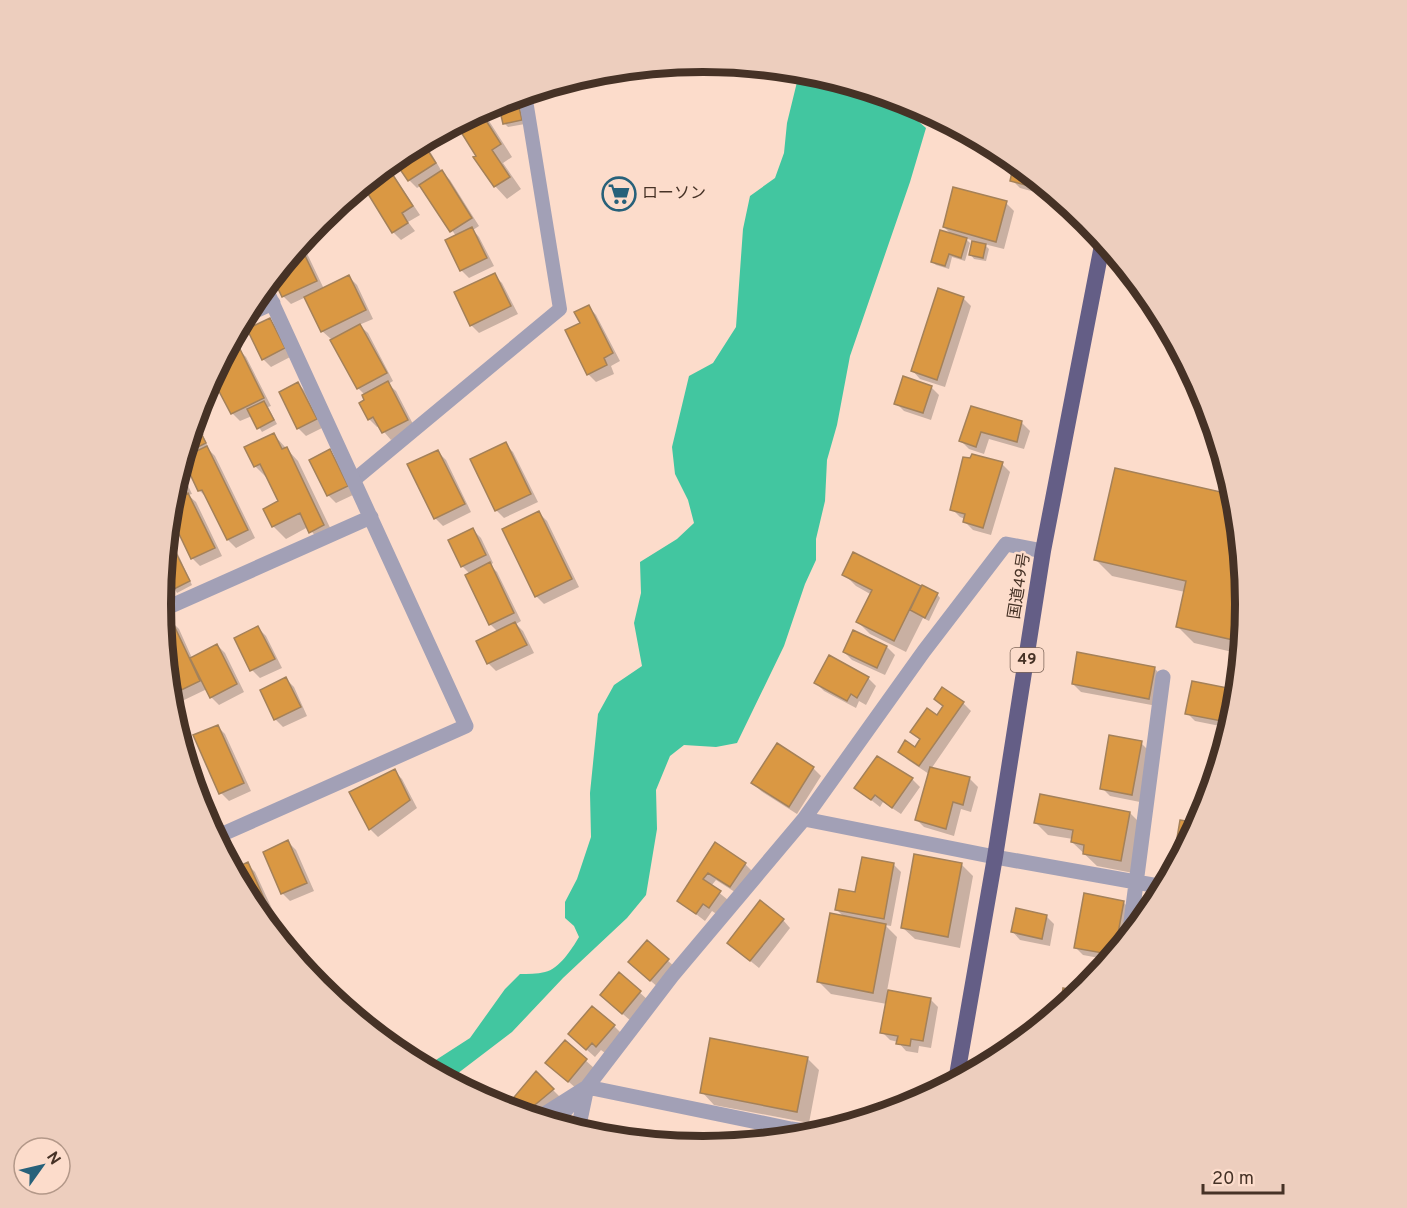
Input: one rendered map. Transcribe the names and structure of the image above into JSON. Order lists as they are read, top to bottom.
{
  "streets": {
    "highway": ["国道49号", "49"]
  },
  "places": {
    "supermarket": ["ローソン"]
  },
  "scale_bar": "20 m",
  "north": "top right"
}
